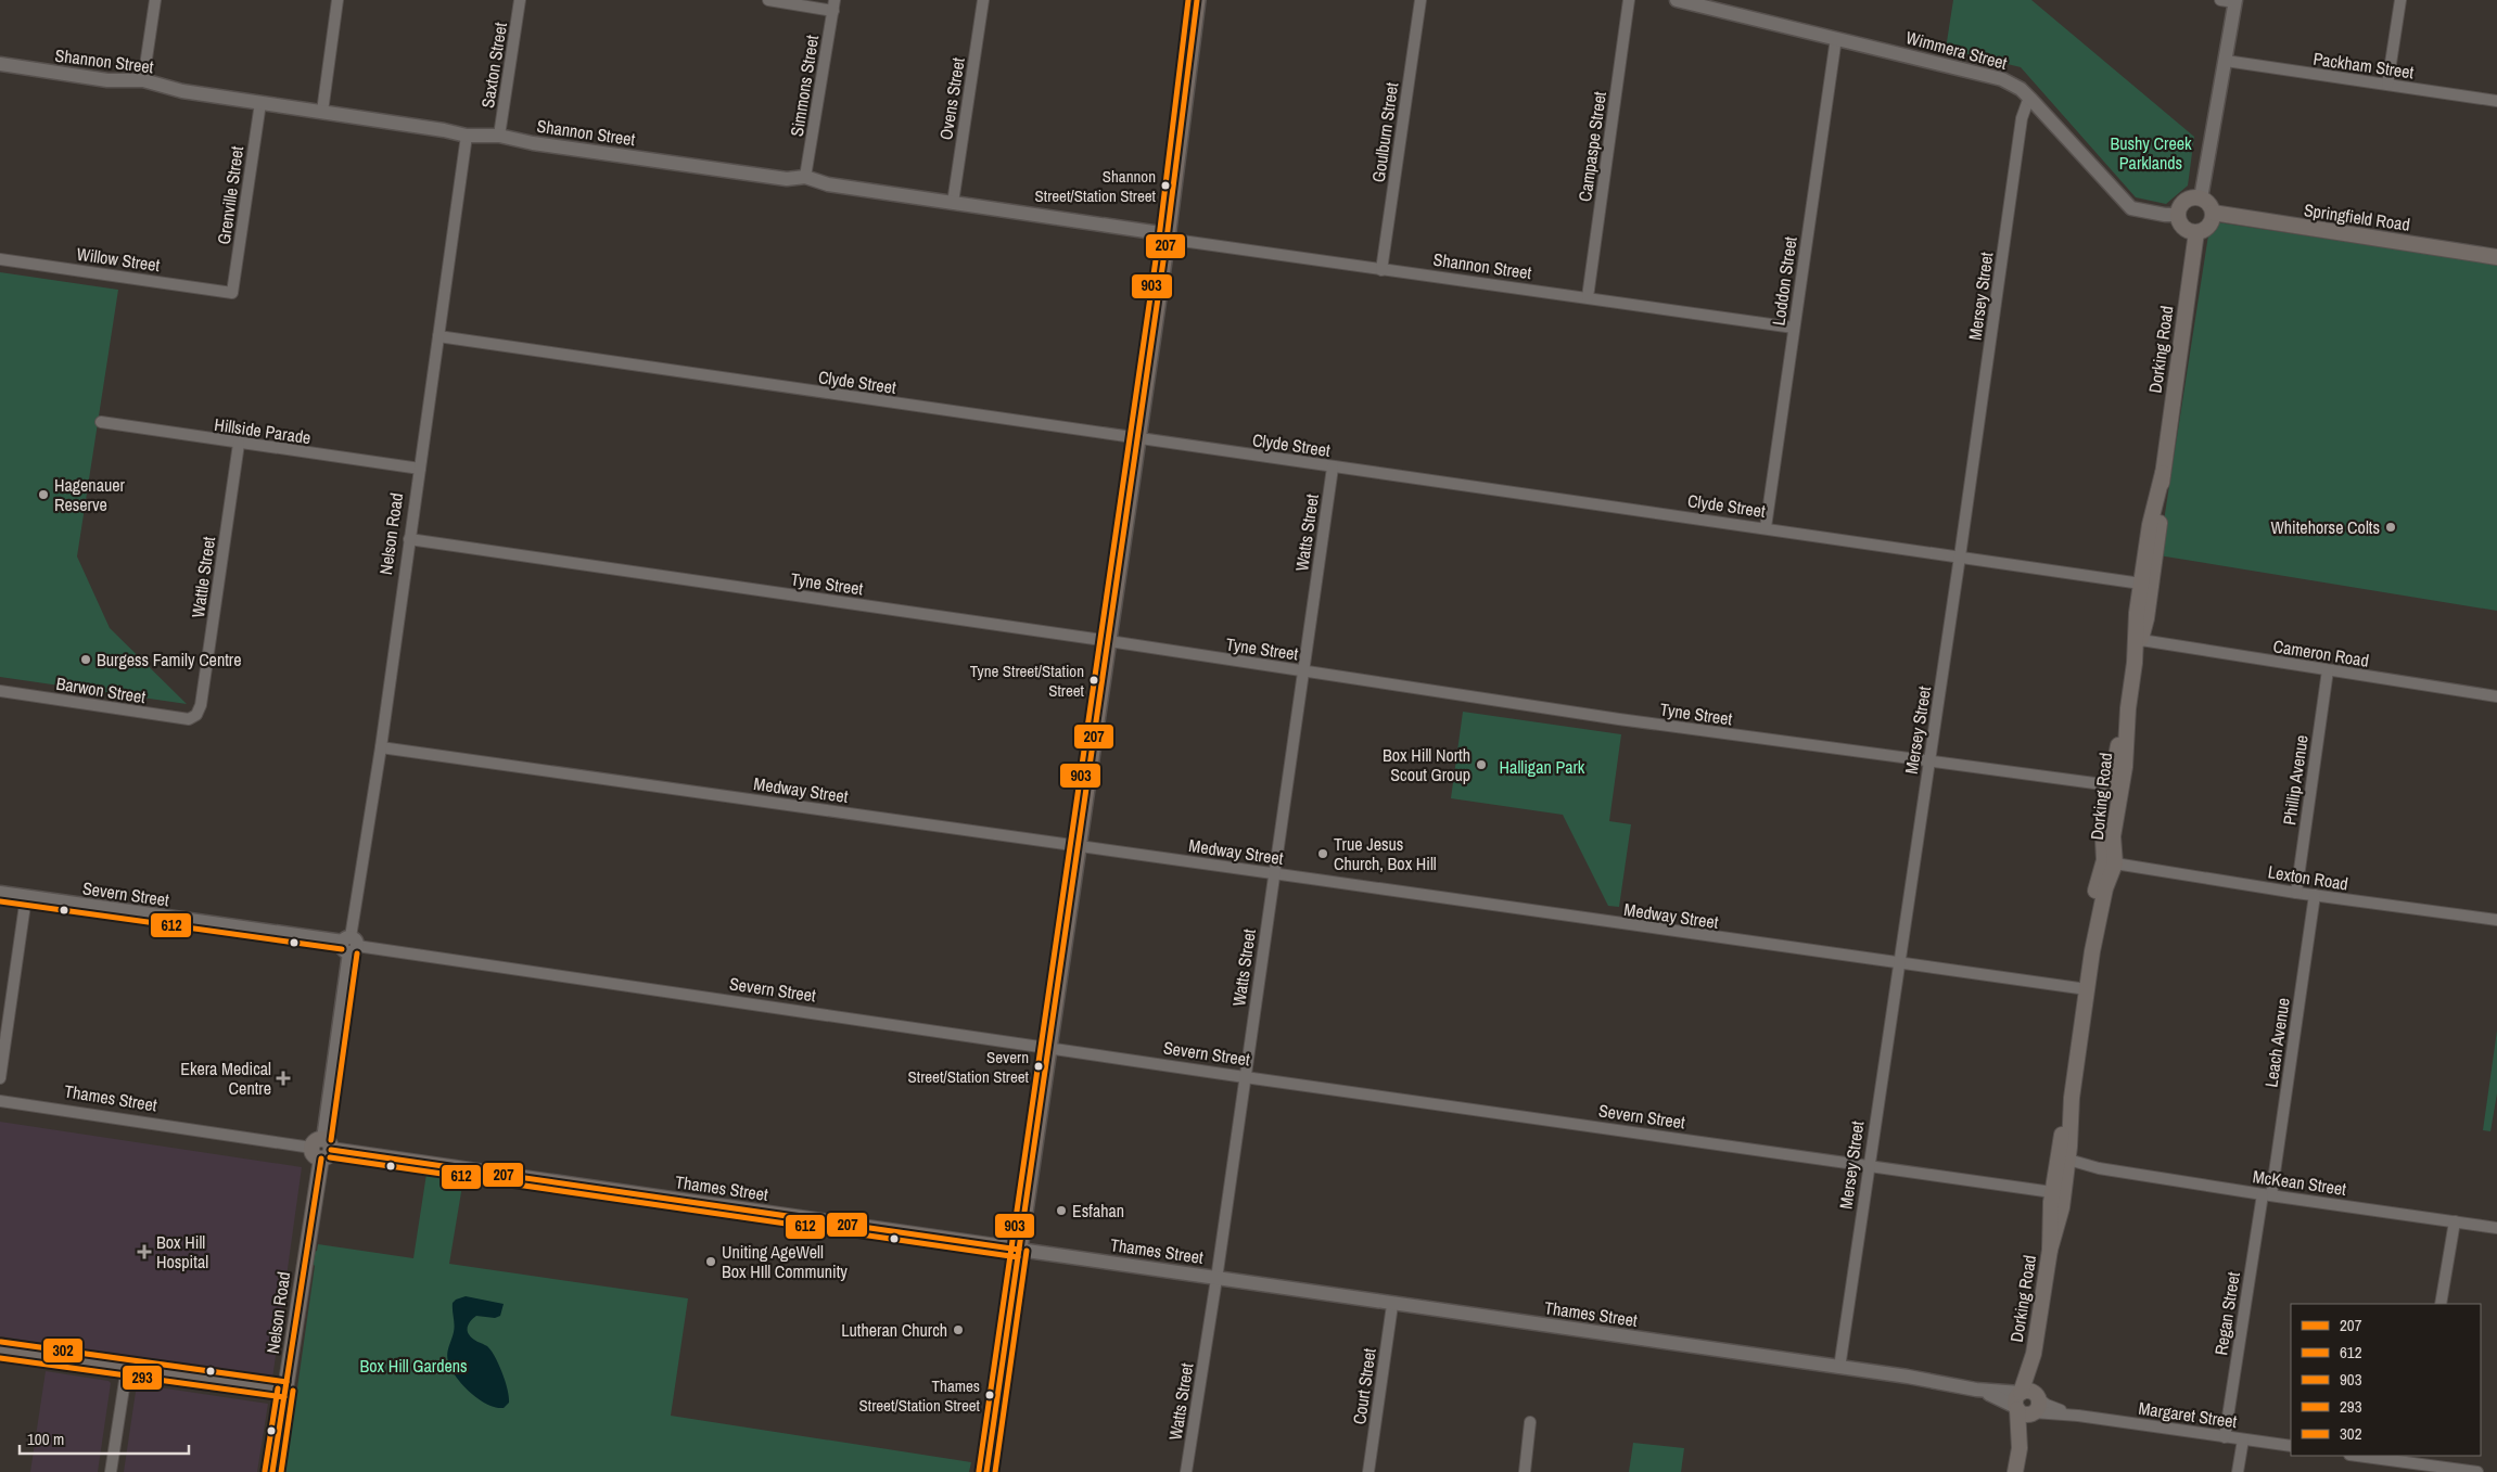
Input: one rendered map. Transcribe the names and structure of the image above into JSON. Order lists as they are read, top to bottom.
{
  "streets": {
    "main road": [
      "Springfield Road",
      "Dorking Road",
      "Nelson Road",
      "Thames Street"
    ],
    "street": [
      "Wimmera Street",
      "Shannon Street",
      "Saxton Street",
      "Packham Street",
      "Simmons Street",
      "Ovens Street",
      "Goulburn Street",
      "Campaspe Street",
      "Grenville Street",
      "Willow Street",
      "Loddon Street",
      "Mersey Street",
      "Clyde Street",
      "Hillside Parade",
      "Watts Street",
      "Wattle Street",
      "Tyne Street",
      "Cameron Road",
      "Barwon Street",
      "Phillip Avenue",
      "Medway Street",
      "Lexton Road",
      "Severn Street",
      "Leach Avenue",
      "McKean Street",
      "Regan Street",
      "Court Street",
      "Margaret Street"
    ]
  },
  "crossings": [
    ["Wimmera Street", "Springfield Road"],
    ["Wimmera Street", "Loddon Street"],
    ["Wimmera Street", "Mersey Street"],
    ["Wimmera Street", "Dorking Road"],
    ["Shannon Street", "Saxton Street"],
    ["Shannon Street", "Simmons Street"],
    ["Shannon Street", "Ovens Street"],
    ["Shannon Street", "Goulburn Street"],
    ["Shannon Street", "Campaspe Street"],
    ["Shannon Street", "Grenville Street"],
    ["Shannon Street", "Loddon Street"],
    ["Shannon Street", "Nelson Road"],
    ["Grenville Street", "Willow Street"],
    ["Springfield Road", "Dorking Road"],
    ["Loddon Street", "Clyde Street"],
    ["Mersey Street", "Clyde Street"],
    ["Mersey Street", "Tyne Street"],
    ["Mersey Street", "Medway Street"],
    ["Mersey Street", "Severn Street"],
    ["Mersey Street", "Thames Street"],
    ["Dorking Road", "Clyde Street"],
    ["Dorking Road", "Tyne Street"],
    ["Dorking Road", "Cameron Road"],
    ["Dorking Road", "Medway Street"],
    ["Dorking Road", "Lexton Road"],
    ["Dorking Road", "Severn Street"],
    ["Dorking Road", "Thames Street"],
    ["Dorking Road", "McKean Street"],
    ["Dorking Road", "Margaret Street"],
    ["Clyde Street", "Watts Street"],
    ["Clyde Street", "Nelson Road"],
    ["Hillside Parade", "Nelson Road"],
    ["Hillside Parade", "Wattle Street"],
    ["Watts Street", "Tyne Street"],
    ["Watts Street", "Medway Street"],
    ["Watts Street", "Severn Street"],
    ["Watts Street", "Thames Street"],
    ["Nelson Road", "Tyne Street"],
    ["Nelson Road", "Medway Street"],
    ["Nelson Road", "Severn Street"],
    ["Nelson Road", "Thames Street"],
    ["Wattle Street", "Barwon Street"],
    ["Cameron Road", "Phillip Avenue"],
    ["Phillip Avenue", "Lexton Road"],
    ["Lexton Road", "Leach Avenue"],
    ["Leach Avenue", "McKean Street"],
    ["Leach Avenue", "Regan Street"],
    ["Thames Street", "Court Street"],
    ["McKean Street", "Regan Street"],
    ["Regan Street", "Margaret Street"]
  ],
  "parks": ["Bushy Creek Parklands", "Halligan Park", "Box Hill Gardens"],
  "places": {
    "other": [
      "Shannon Street/Station Street",
      "Hagenauer Reserve",
      "Whitehorse Colts",
      "Burgess Family Centre",
      "Tyne Street/Station Street",
      "Box Hill North Scout Group",
      "True Jesus Church, Box Hill",
      "Severn Street/Station Street",
      "Esfahan",
      "Uniting AgeWell Box HIll Community",
      "Lutheran Church",
      "Thames Street/Station Street"
    ],
    "health": ["Ekera Medical Centre", "Box Hill Hospital"]
  },
  "lines": [
    "transit line 207",
    "transit line 903",
    "transit line 612",
    "transit line 302",
    "transit line 293"
  ],
  "legend": [
    "207",
    "612",
    "903",
    "293",
    "302"
  ],
  "scale_bar": "100 m"
}
